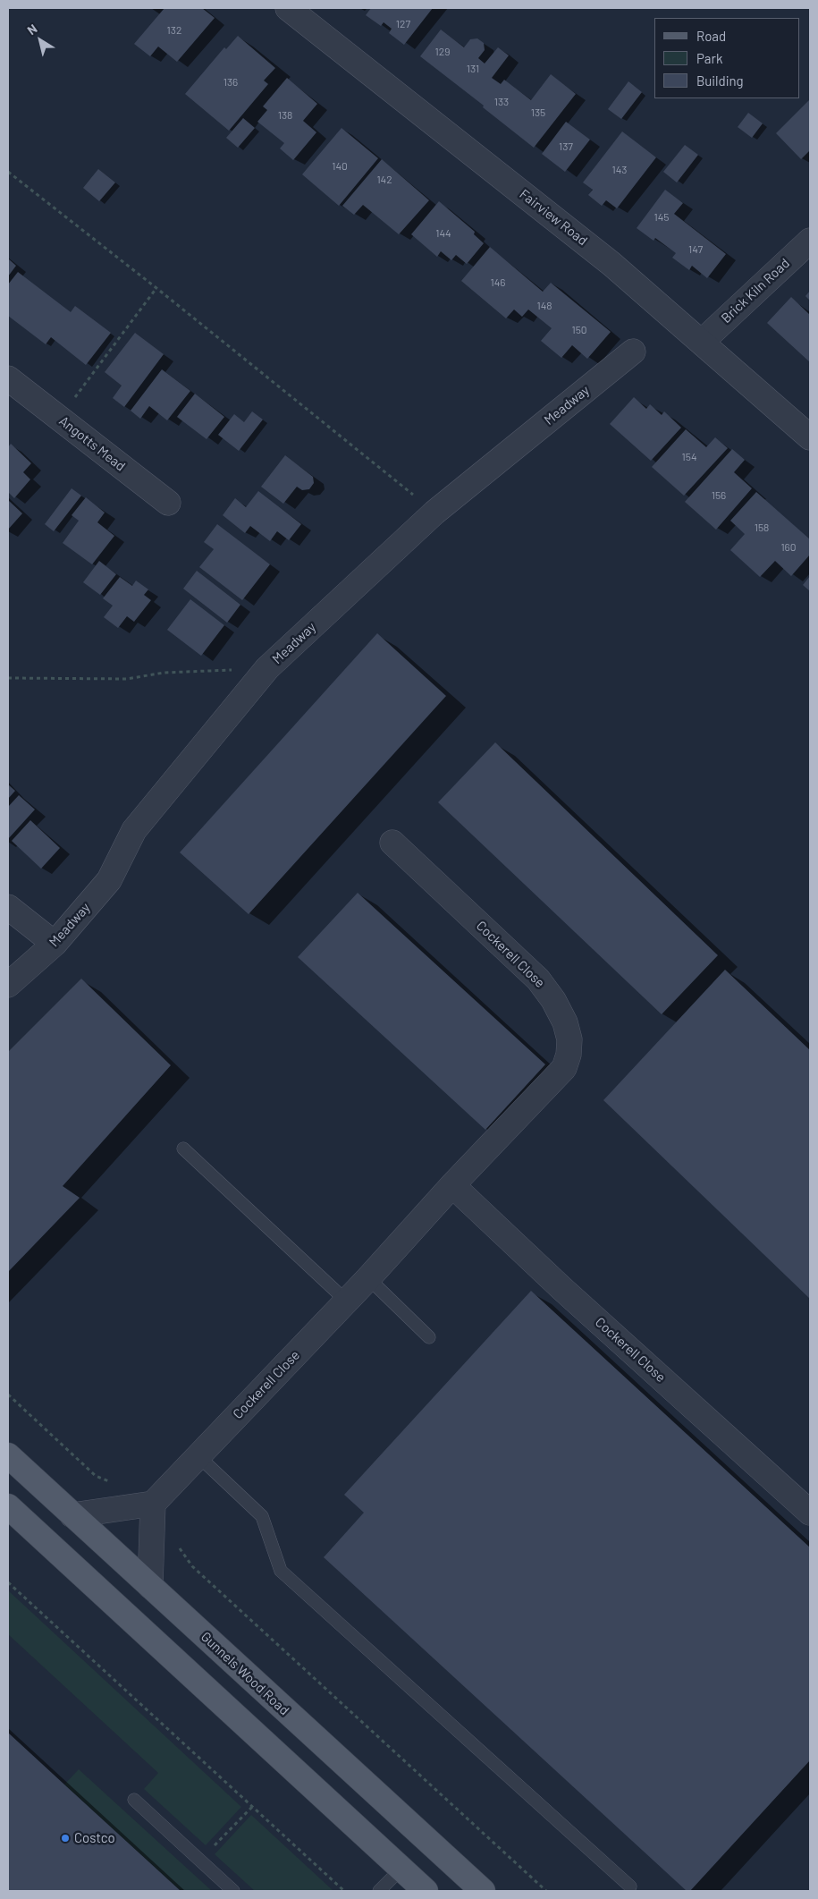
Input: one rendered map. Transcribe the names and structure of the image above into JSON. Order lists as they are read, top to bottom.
{
  "streets": {
    "main road": ["Gunnels Wood Road"],
    "street": [
      "Fairview Road",
      "Brick Kiln Road",
      "Meadway",
      "Angotts Mead",
      "Cockerell Close"
    ]
  },
  "crossings": [
    ["Fairview Road", "Brick Kiln Road"]
  ],
  "places": ["Costco"],
  "house_numbers": [
    "127",
    "132",
    "129",
    "131",
    "136",
    "133",
    "135",
    "138",
    "137",
    "140",
    "143",
    "142",
    "145",
    "144",
    "147",
    "146",
    "148",
    "150",
    "154",
    "156",
    "158",
    "160"
  ],
  "legend": ["Road", "Park", "Building"],
  "north": "top left"
}
